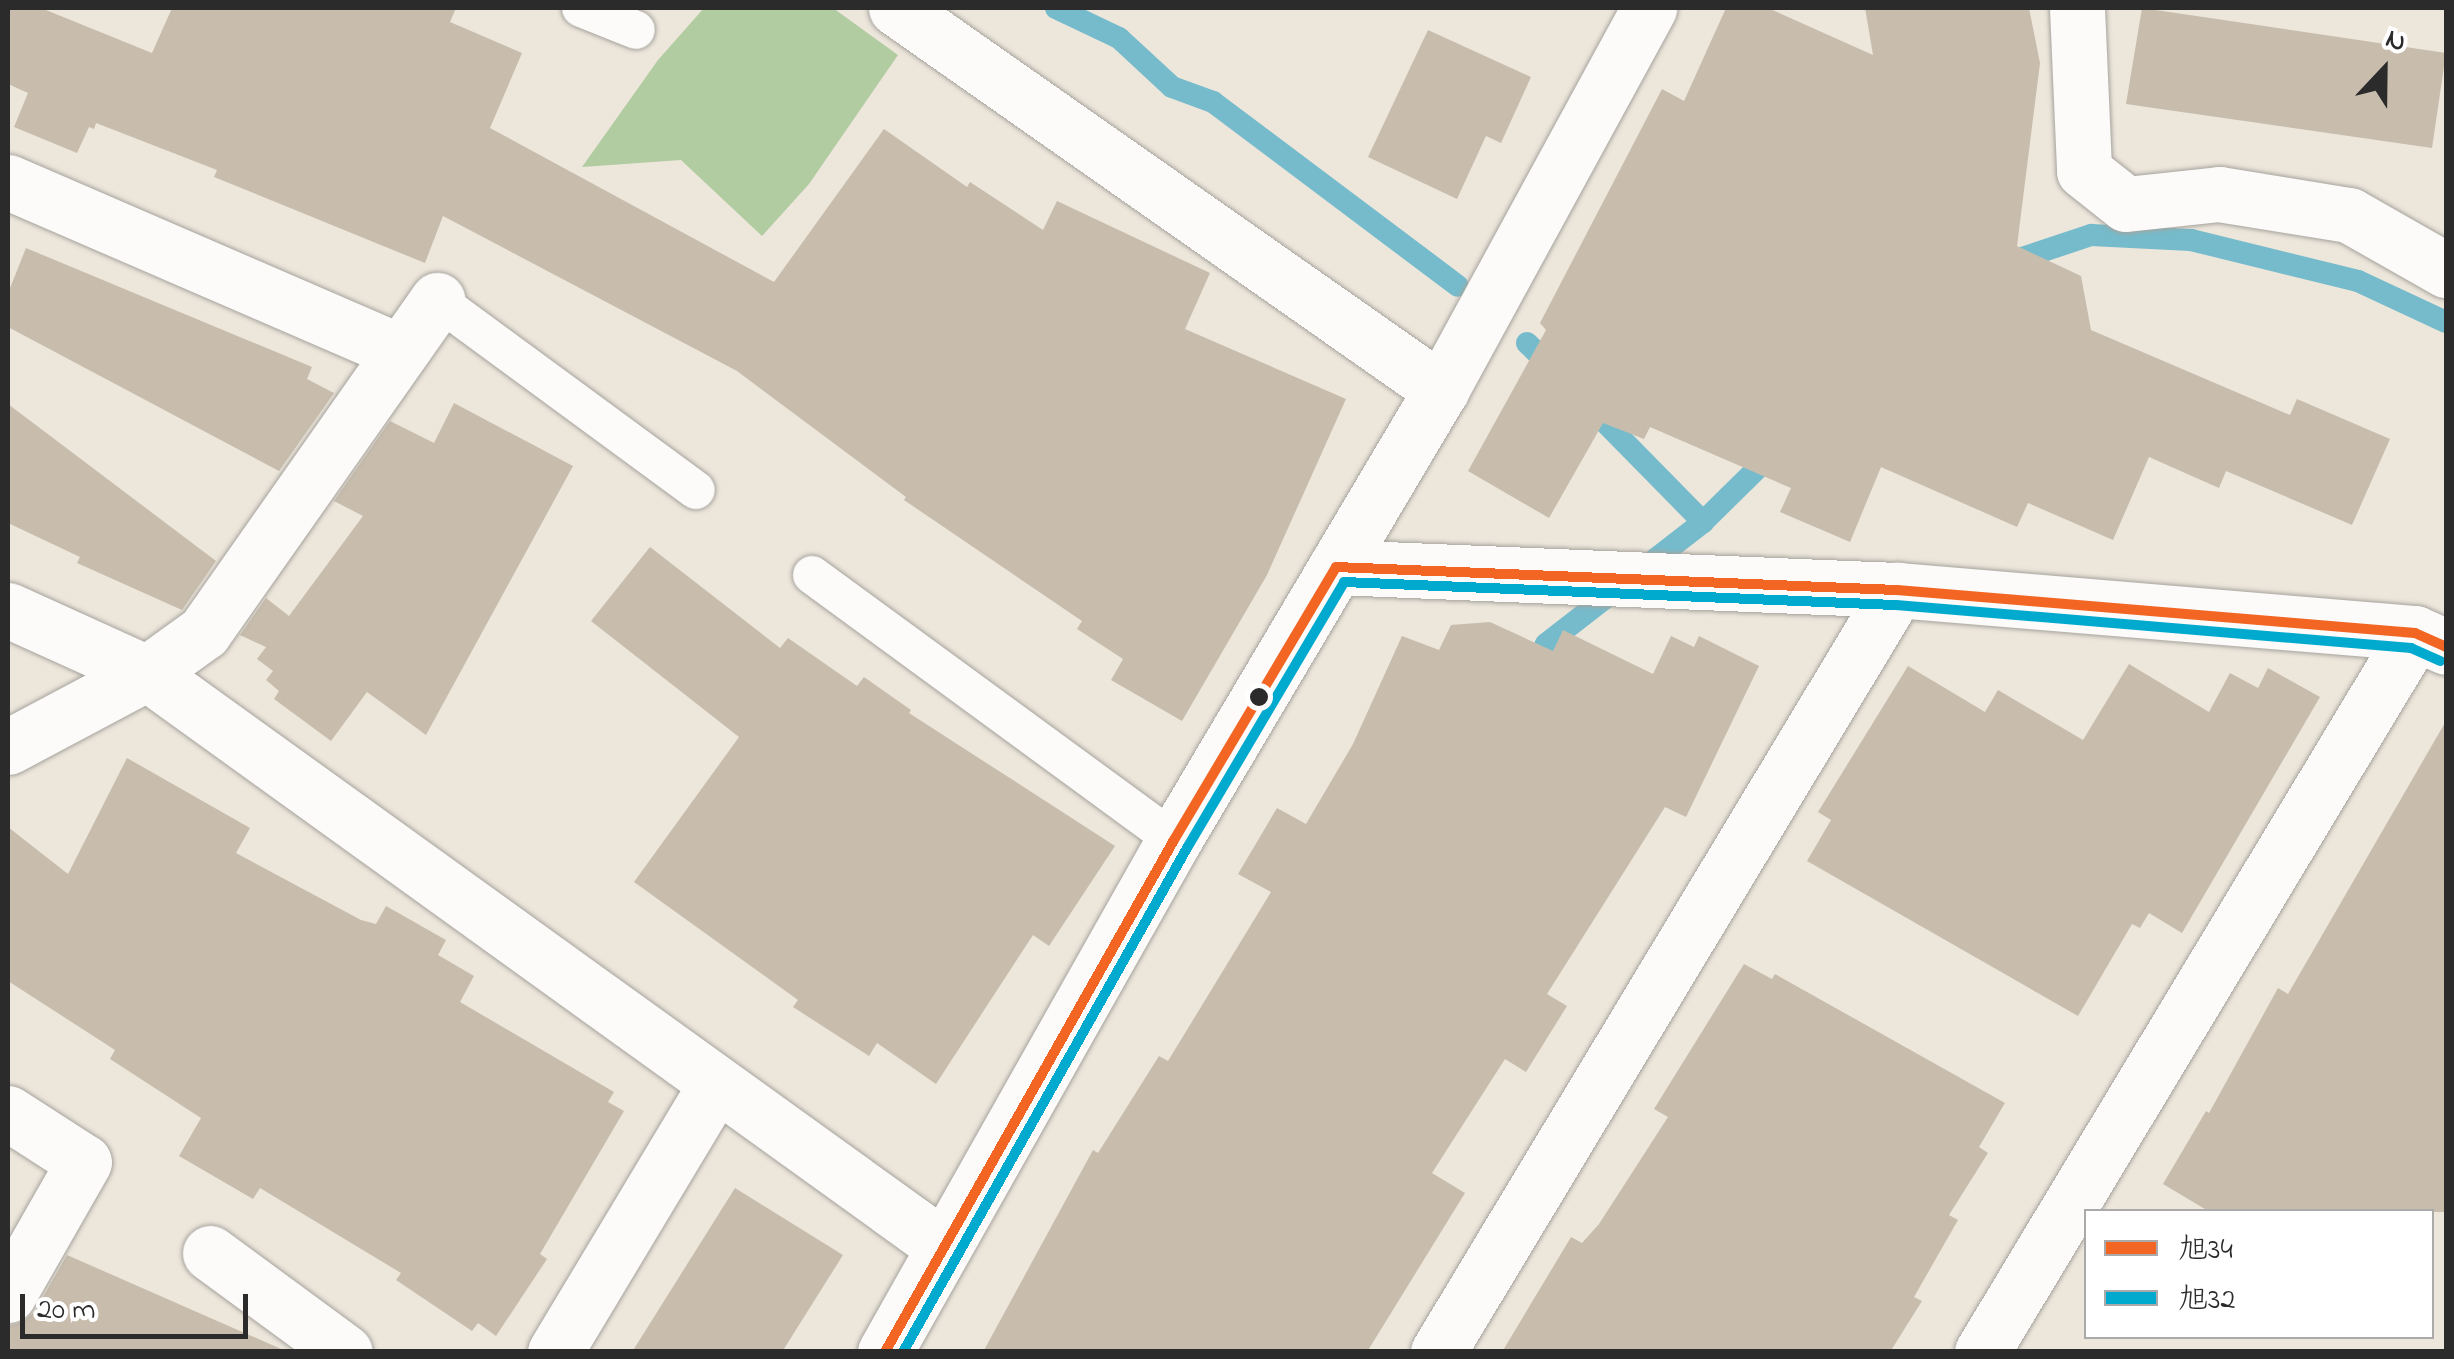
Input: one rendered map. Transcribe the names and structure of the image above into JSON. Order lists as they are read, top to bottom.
{
  "lines": ["transit line 旭34", "transit line 旭32"],
  "legend": ["旭34", "旭32"],
  "scale_bar": "20 m",
  "north": "top"
}
